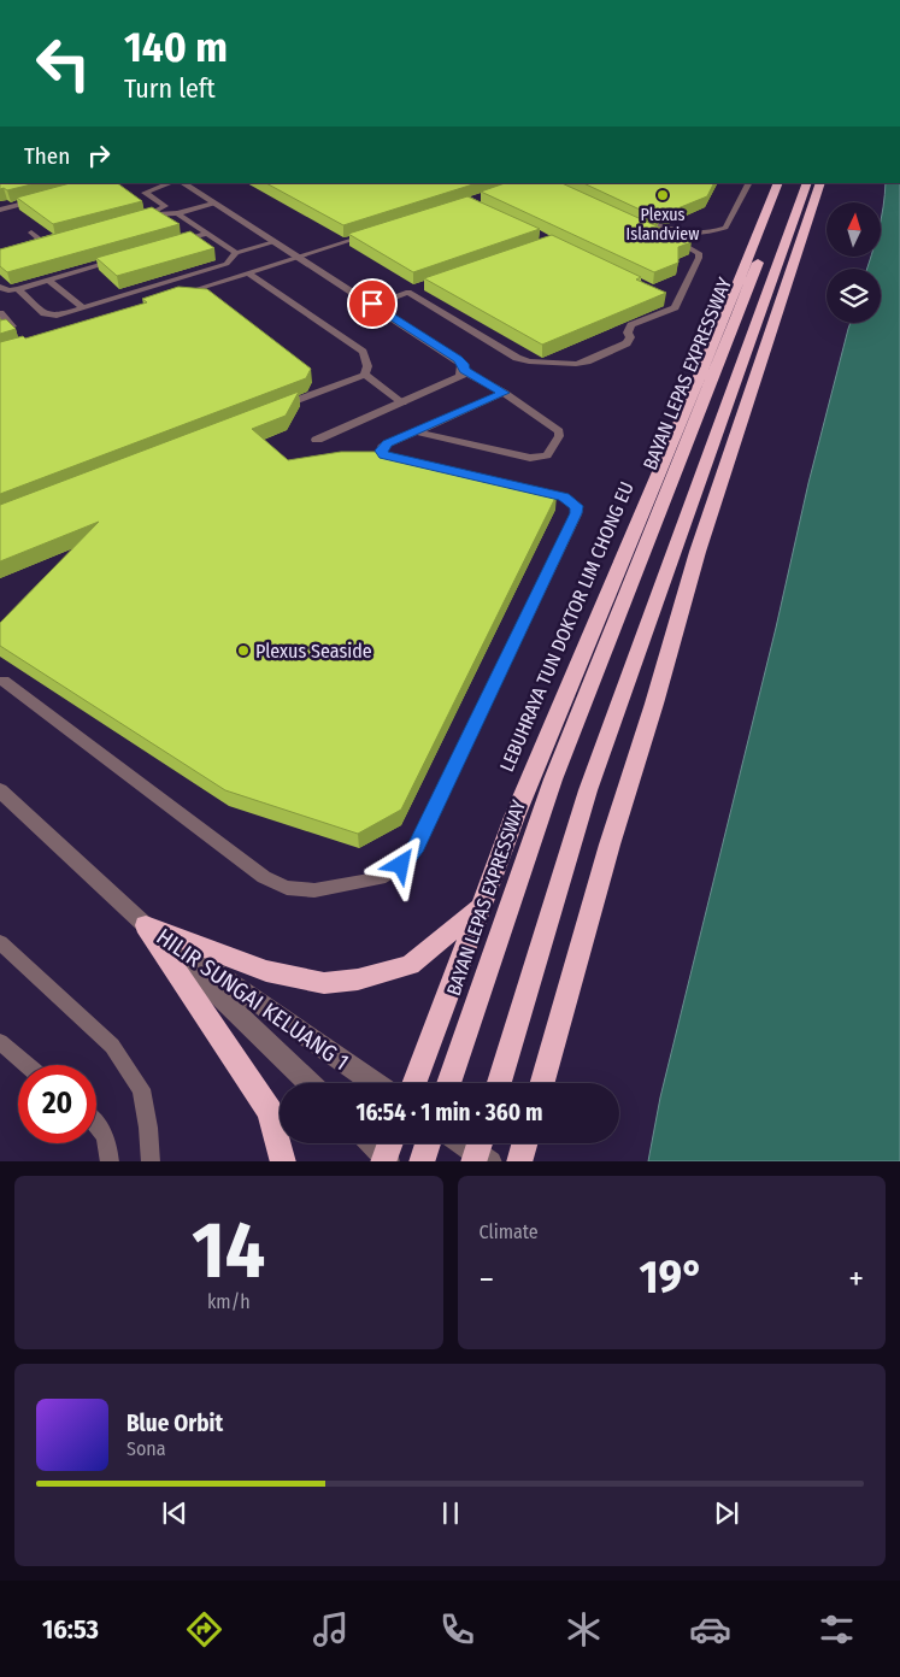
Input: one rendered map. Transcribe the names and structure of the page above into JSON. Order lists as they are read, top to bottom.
{
  "streets": {
    "highway": ["BAYAN LEPAS EXPRESSWAY", "LEBUHRAYA TUN DOKTOR LIM CHONG EU"],
    "street": ["HILIR SUNGAI KELUANG 1"]
  },
  "places": ["Plexus Islandview", "Plexus Seaside"],
  "north": "top",
  "page": {
    "turn": ["140 m", "Turn left"],
    "then": "Then",
    "limit": "20",
    "trip": "16:54 · 1 min · 360 m",
    "tile": [
      ["14", "km/h"],
      "Climate"
    ],
    "heat": ["−", "19°", "+"],
    "song": ["Blue Orbit", "Sona"],
    "tabs": "16:53"
  }
}
